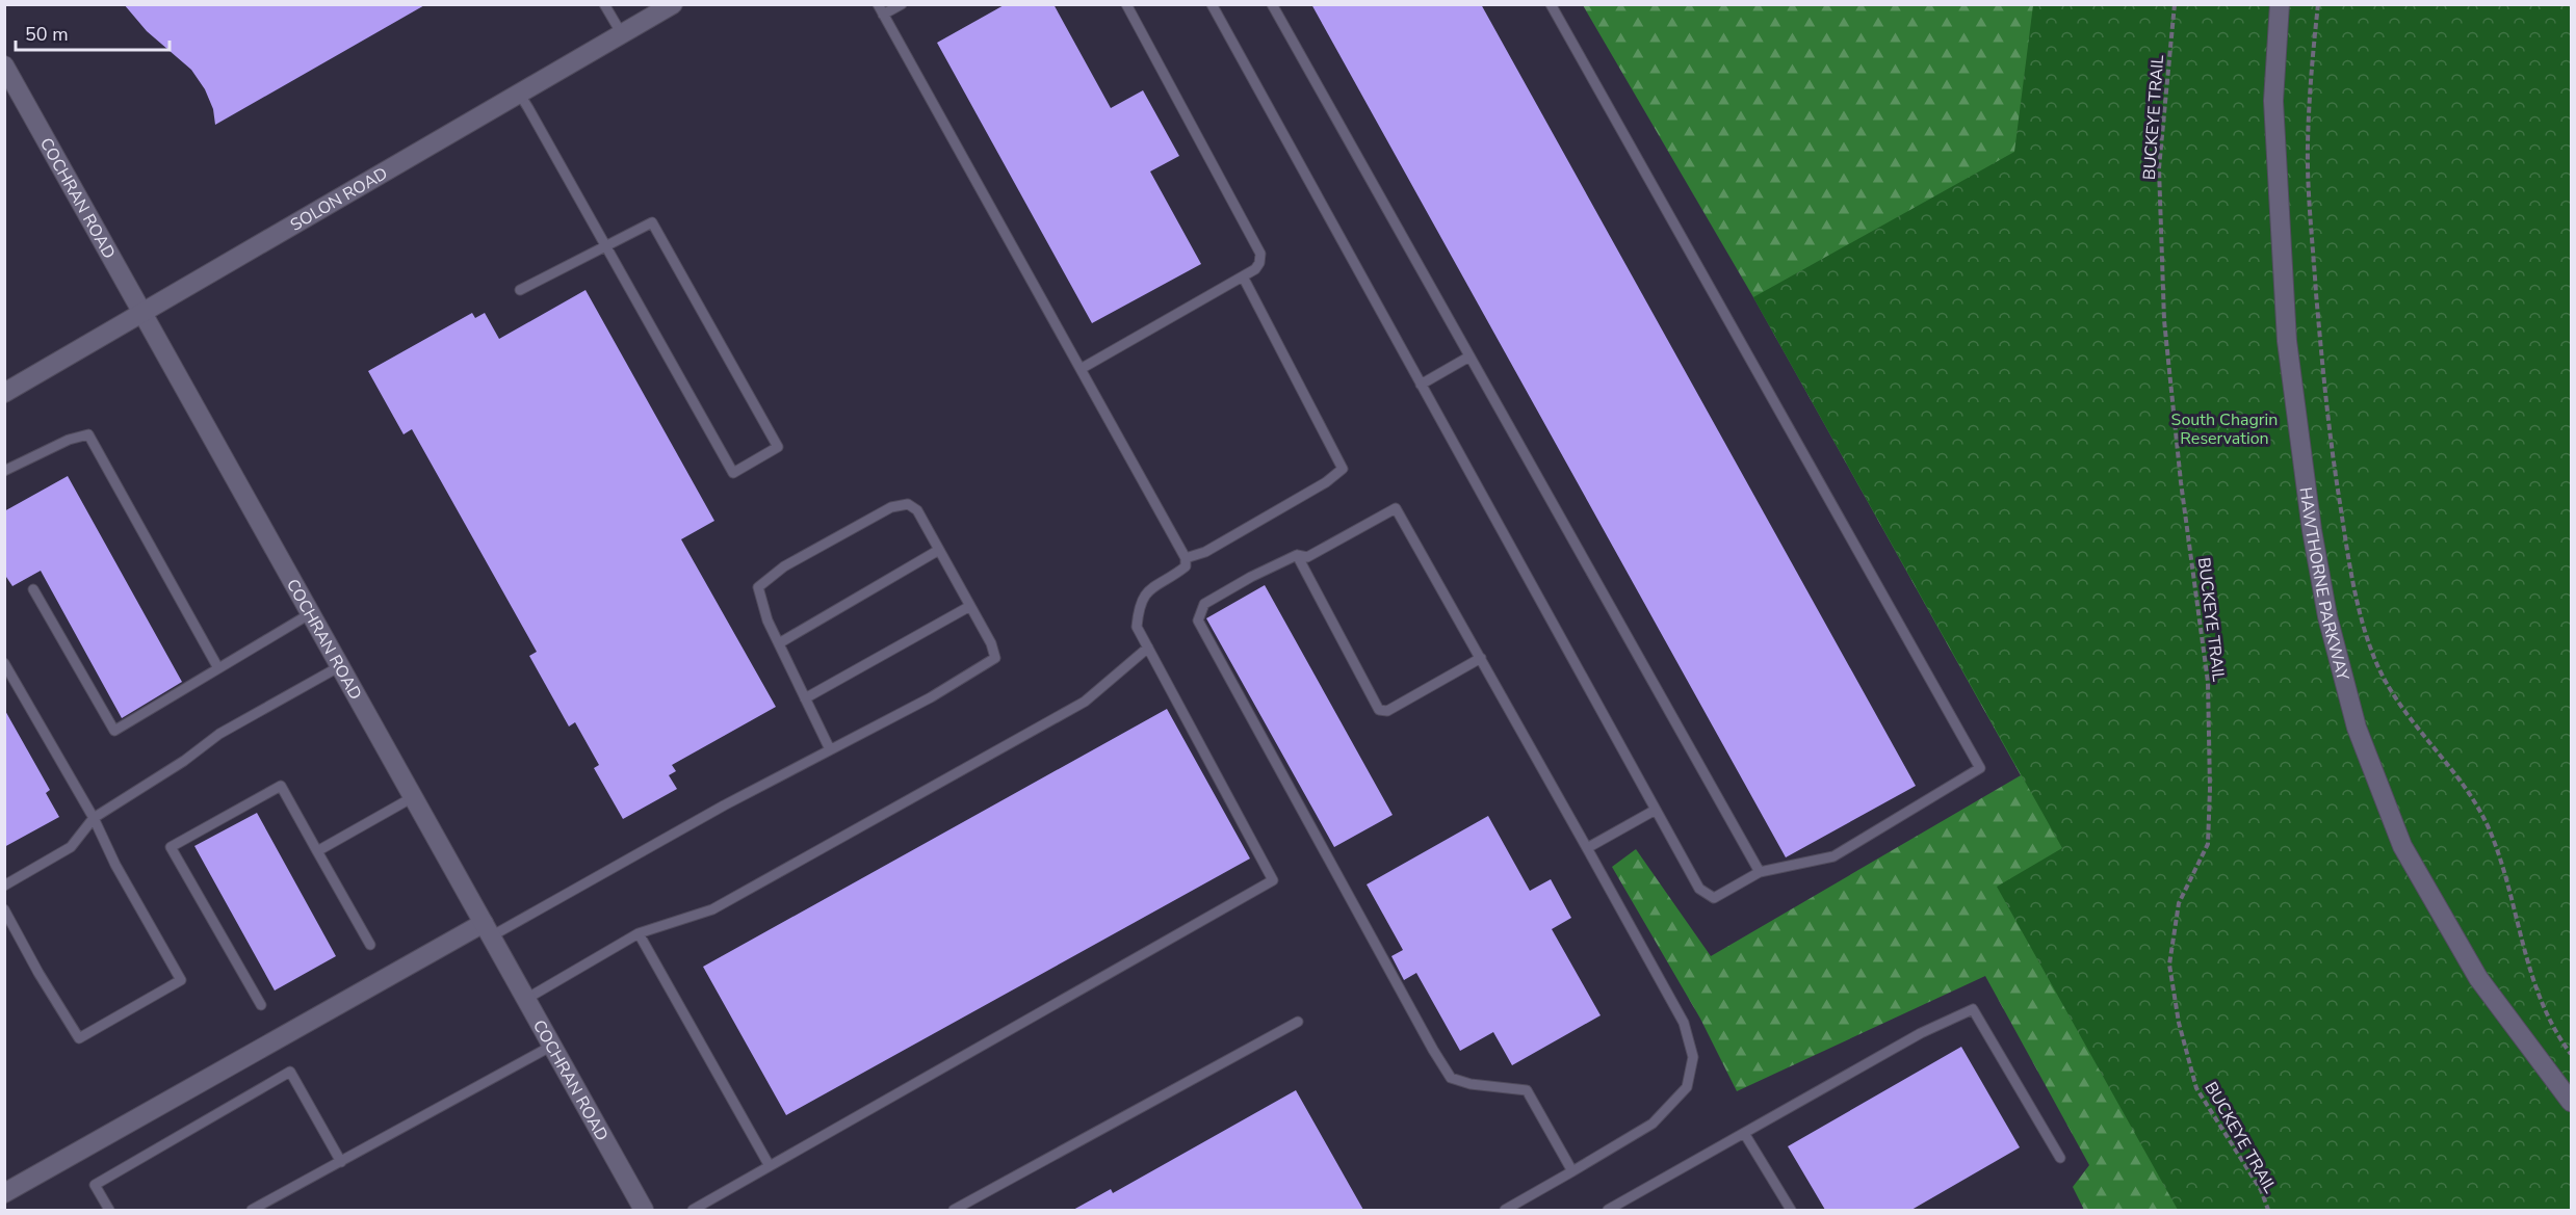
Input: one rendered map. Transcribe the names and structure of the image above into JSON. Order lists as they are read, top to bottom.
{
  "streets": {
    "street": ["COCHRAN ROAD", "SOLON ROAD", "HAWTHORNE PARKWAY"],
    "path": ["BUCKEYE TRAIL"]
  },
  "crossings": [
    ["COCHRAN ROAD", "SOLON ROAD"]
  ],
  "parks": ["South Chagrin Reservation"],
  "scale_bar": "50 m"
}
